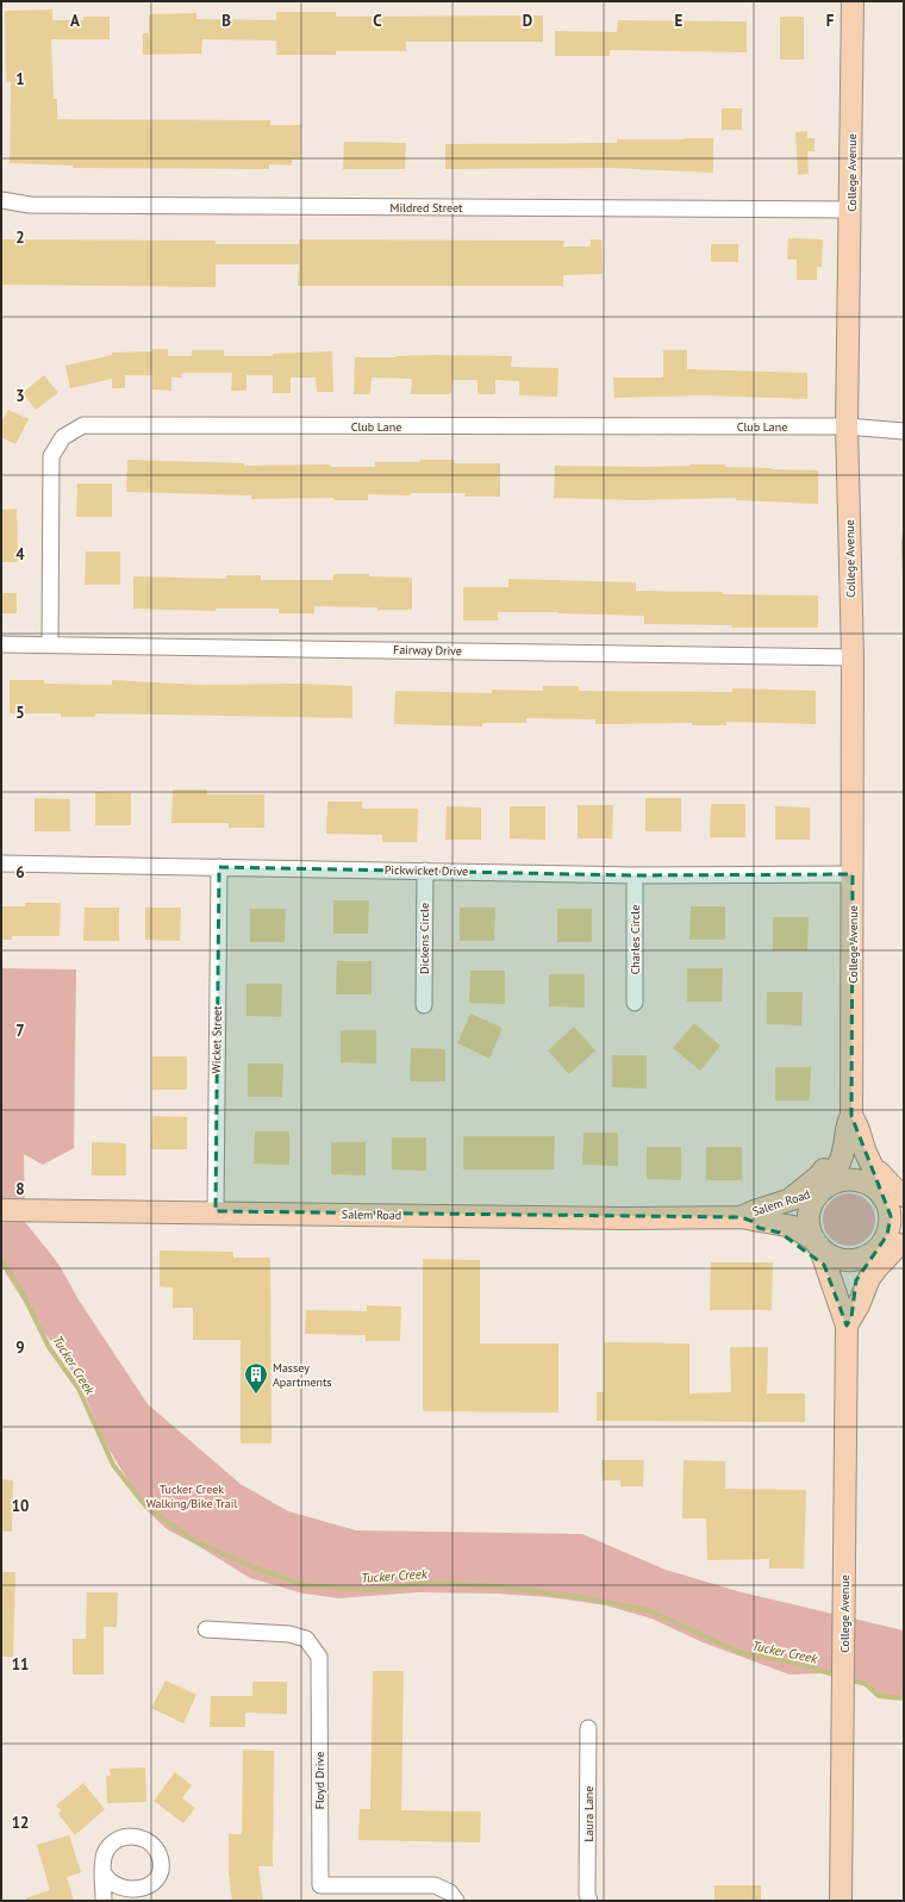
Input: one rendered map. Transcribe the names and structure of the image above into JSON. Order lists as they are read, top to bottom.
{
  "streets": {
    "street": [
      "College Avenue",
      "Mildred Street",
      "Club Lane",
      "Fairway Drive",
      "Pickwicket Drive",
      "Dickens Circle",
      "Charles Circle",
      "Wicket Street",
      "Salem Road",
      "Floyd Drive",
      "Laura Lane"
    ]
  },
  "crossings": [
    ["College Avenue", "Mildred Street"],
    ["College Avenue", "Club Lane"],
    ["College Avenue", "Fairway Drive"],
    ["College Avenue", "Pickwicket Drive"],
    ["College Avenue", "Salem Road"],
    ["Club Lane", "Fairway Drive"],
    ["Pickwicket Drive", "Dickens Circle"],
    ["Pickwicket Drive", "Charles Circle"],
    ["Pickwicket Drive", "Wicket Street"],
    ["Wicket Street", "Salem Road"]
  ],
  "water": ["Tucker Creek"],
  "parks": ["Tucker Creek Walking/Bike Trail"],
  "places": {
    "building": ["Massey Apartments"]
  },
  "grid": {
    "columns": [
      "A",
      "B",
      "C",
      "D",
      "E",
      "F"
    ],
    "rows": [
      "1",
      "2",
      "3",
      "4",
      "5",
      "6",
      "7",
      "8",
      "9",
      "10",
      "11",
      "12"
    ]
  }
}
